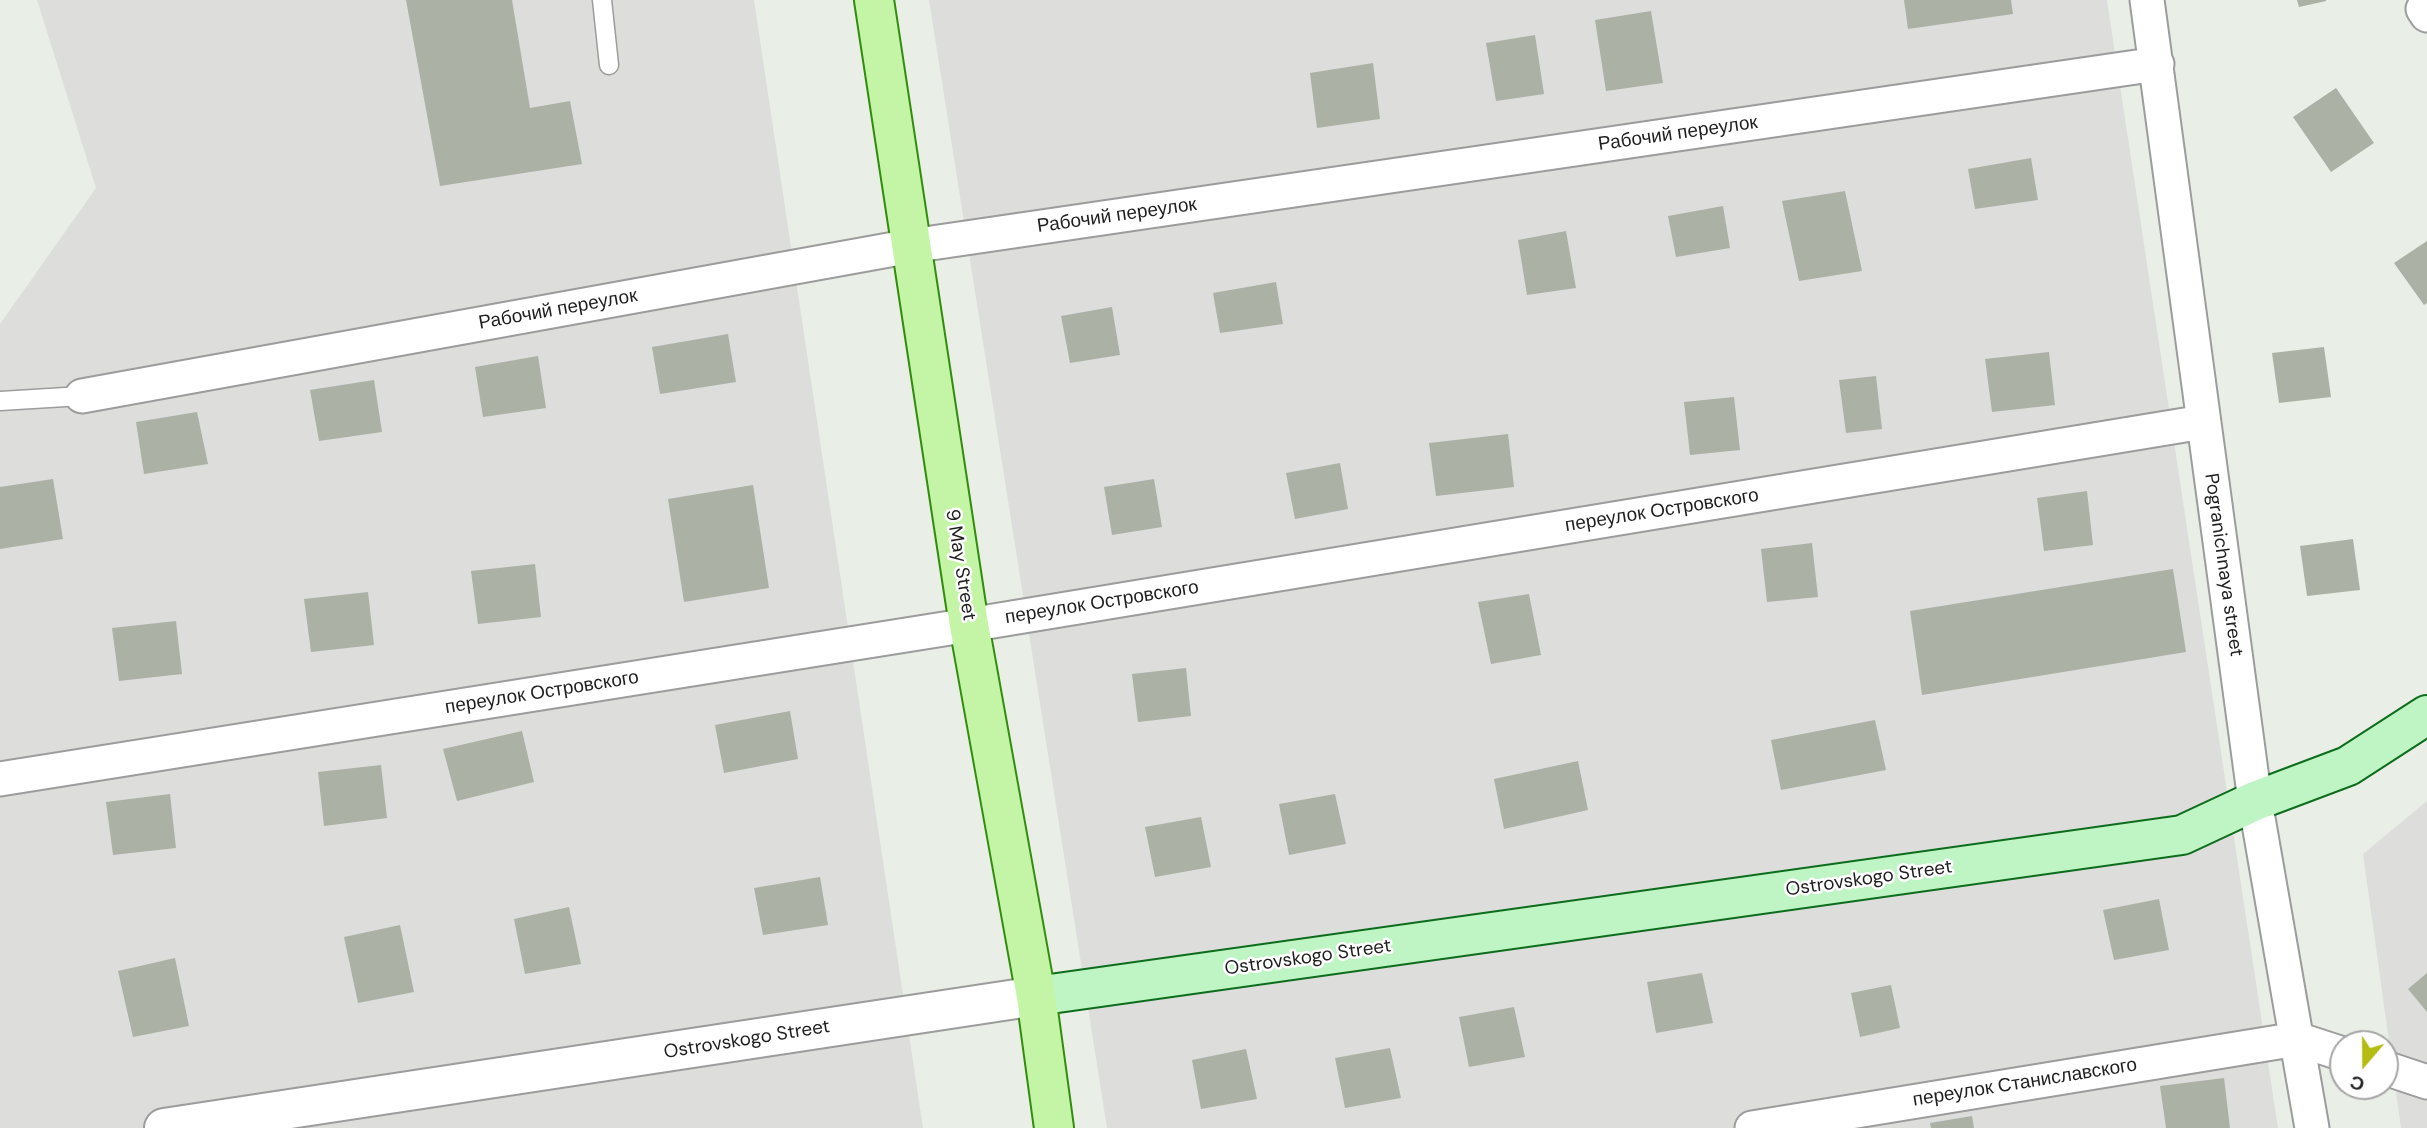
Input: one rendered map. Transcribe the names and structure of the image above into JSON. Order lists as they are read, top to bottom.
{
  "streets": {
    "main road": ["9 May Street", "Ostrovskogo Street"],
    "street": [
      "Рабочий переулок",
      "переулок Островского",
      "Pogranichnaya street",
      "переулок Станиславского"
    ]
  },
  "crossings": [
    ["Рабочий переулок", "9 May Street"],
    ["Рабочий переулок", "Pogranichnaya street"],
    ["переулок Островского", "9 May Street"],
    ["переулок Островского", "Pogranichnaya street"],
    ["9 May Street", "Ostrovskogo Street"],
    ["Pogranichnaya street", "Ostrovskogo Street"],
    ["Pogranichnaya street", "переулок Станиславского"]
  ],
  "north": "bottom"
}
